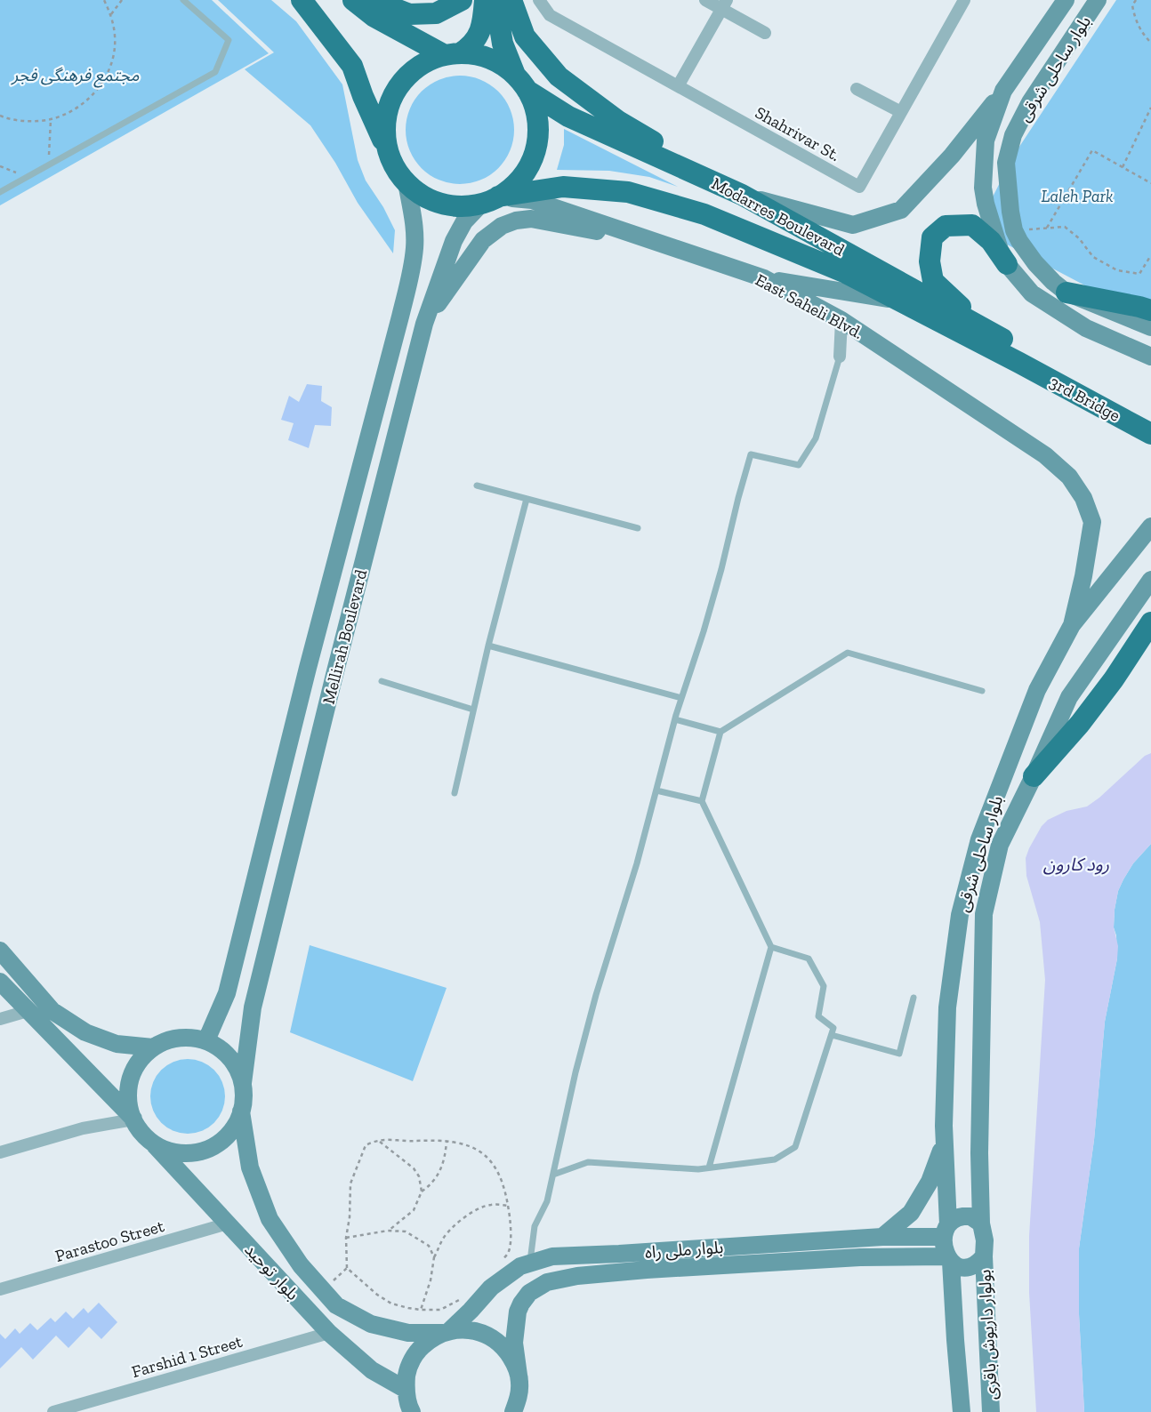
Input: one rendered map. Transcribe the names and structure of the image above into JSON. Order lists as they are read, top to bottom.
{
  "streets": {
    "highway": ["Modarres Boulevard", "3rd Bridge"],
    "main road": [
      "بلوار ساحلی شرقی",
      "East Saheli Blvd.",
      "Mellirah Boulevard",
      "بلوار ملی راه",
      "بلوار توحید",
      "بولوار داریوش باقری"
    ],
    "street": ["Shahrivar St.", "Parastoo Street", "Farshid 1 Street"]
  },
  "crossings": [
    ["بلوار ساحلی شرقی", "East Saheli Blvd."],
    ["بلوار ساحلی شرقی", "بلوار ملی راه"],
    ["بلوار ساحلی شرقی", "بولوار داریوش باقری"],
    ["Modarres Boulevard", "East Saheli Blvd."],
    ["Modarres Boulevard", "3rd Bridge"],
    ["Modarres Boulevard", "Mellirah Boulevard"],
    ["East Saheli Blvd.", "Mellirah Boulevard"],
    ["Mellirah Boulevard", "بلوار توحید"],
    ["Parastoo Street", "بلوار توحید"],
    ["بلوار ملی راه", "بلوار توحید"],
    ["بلوار ملی راه", "بولوار داریوش باقری"],
    ["بلوار توحید", "Farshid 1 Street"]
  ],
  "water": ["رود کارون"],
  "parks": ["مجتمع فرهنگی فجر", "Laleh Park"]
}
